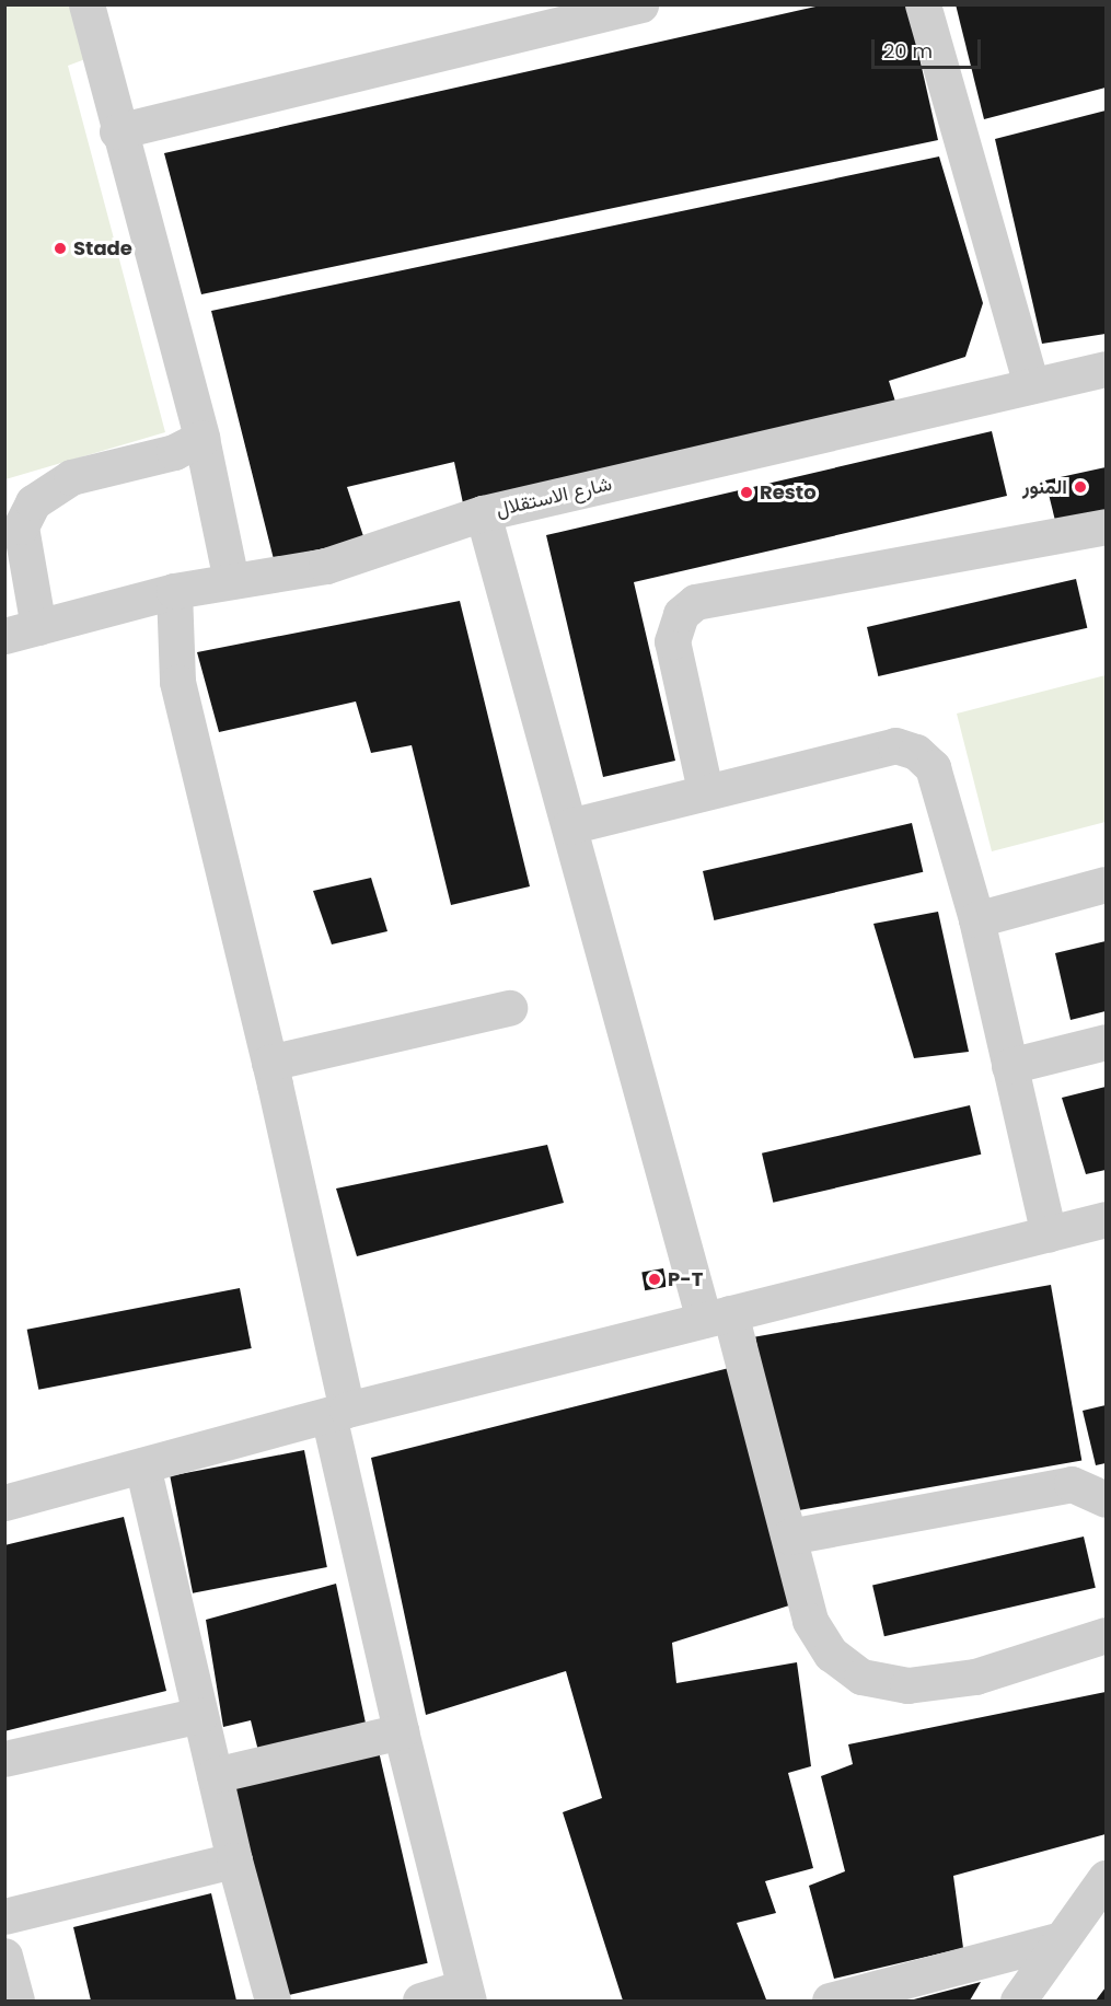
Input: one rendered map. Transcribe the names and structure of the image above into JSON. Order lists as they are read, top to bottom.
{
  "streets": {
    "street": ["شارع الاستقلال"]
  },
  "places": [
    "Stade",
    "المنور",
    "Resto",
    "P-T"
  ],
  "scale_bar": "20 m"
}
